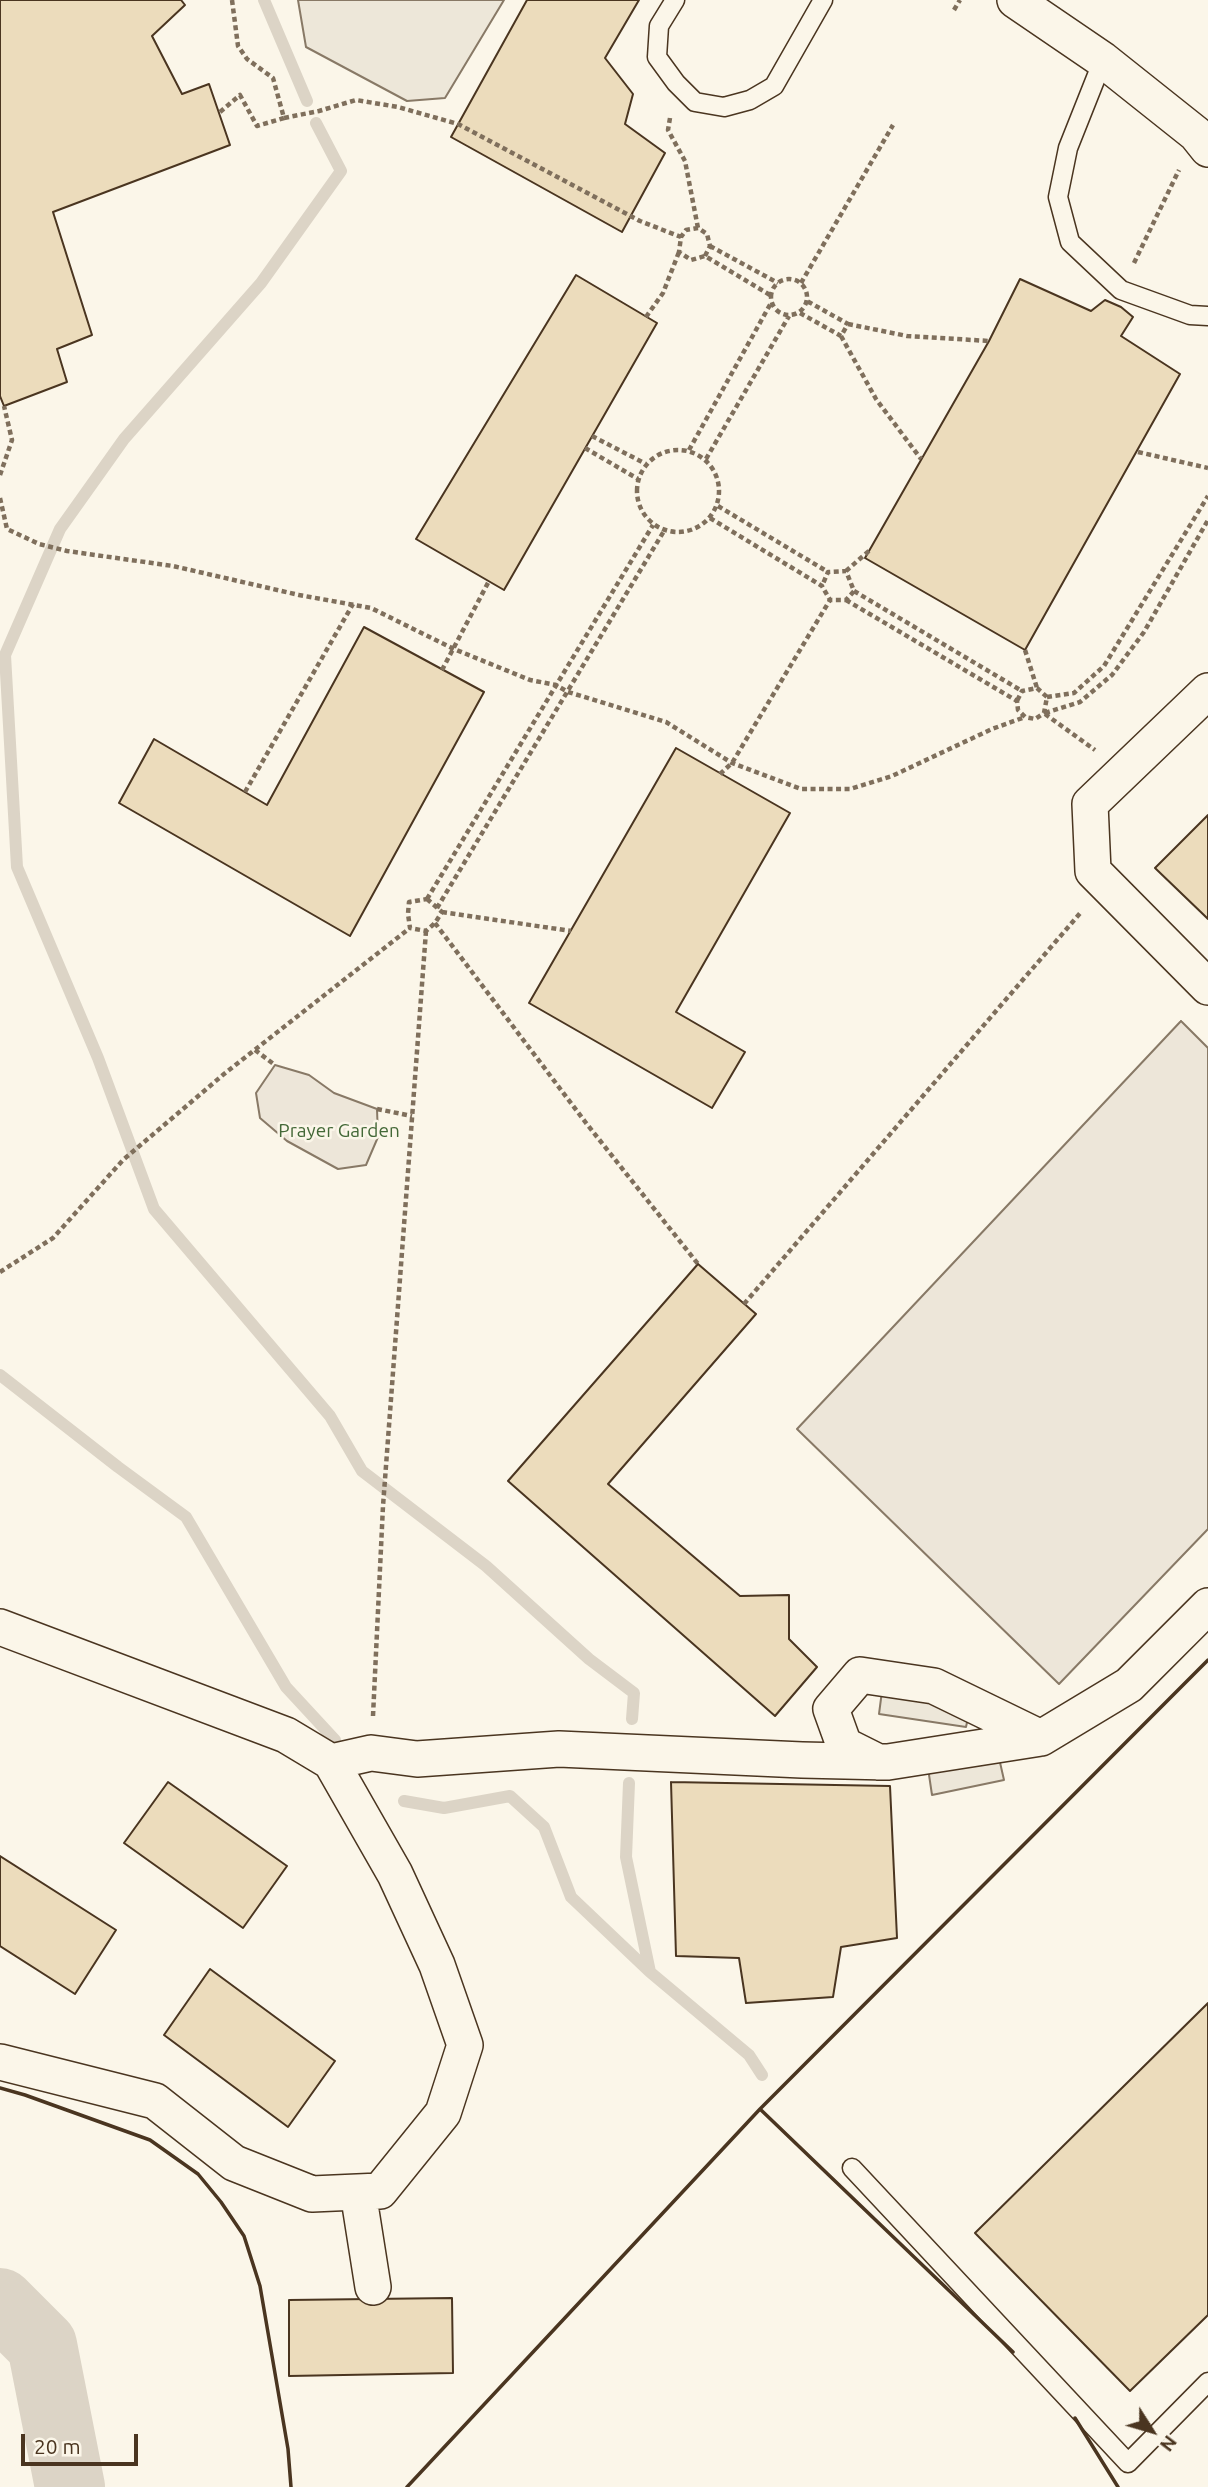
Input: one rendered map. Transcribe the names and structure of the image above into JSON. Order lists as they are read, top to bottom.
{
  "parks": ["Prayer Garden"],
  "scale_bar": "20 m",
  "north": "bottom right"
}
